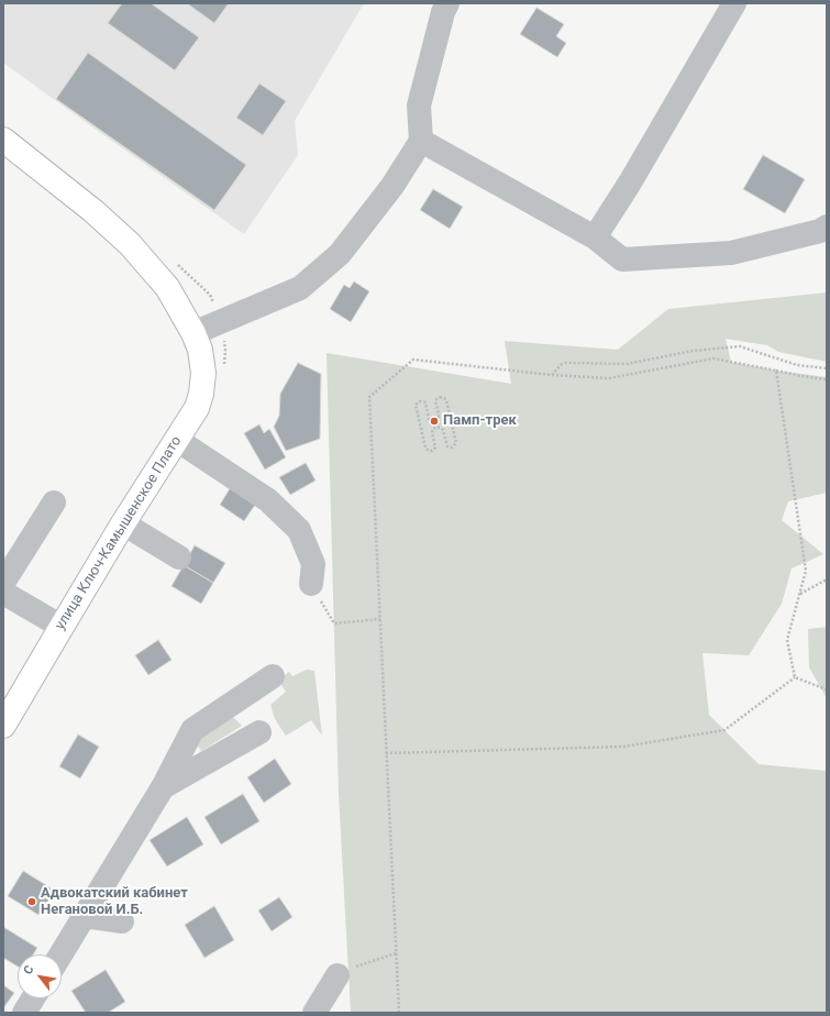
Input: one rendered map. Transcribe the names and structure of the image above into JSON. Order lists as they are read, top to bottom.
{
  "streets": {
    "main road": ["улица Ключ-Камышенское Плато"]
  },
  "places": ["Памп-трек", "Адвокатский кабинет Негановой И.Б."],
  "north": "top left"
}
